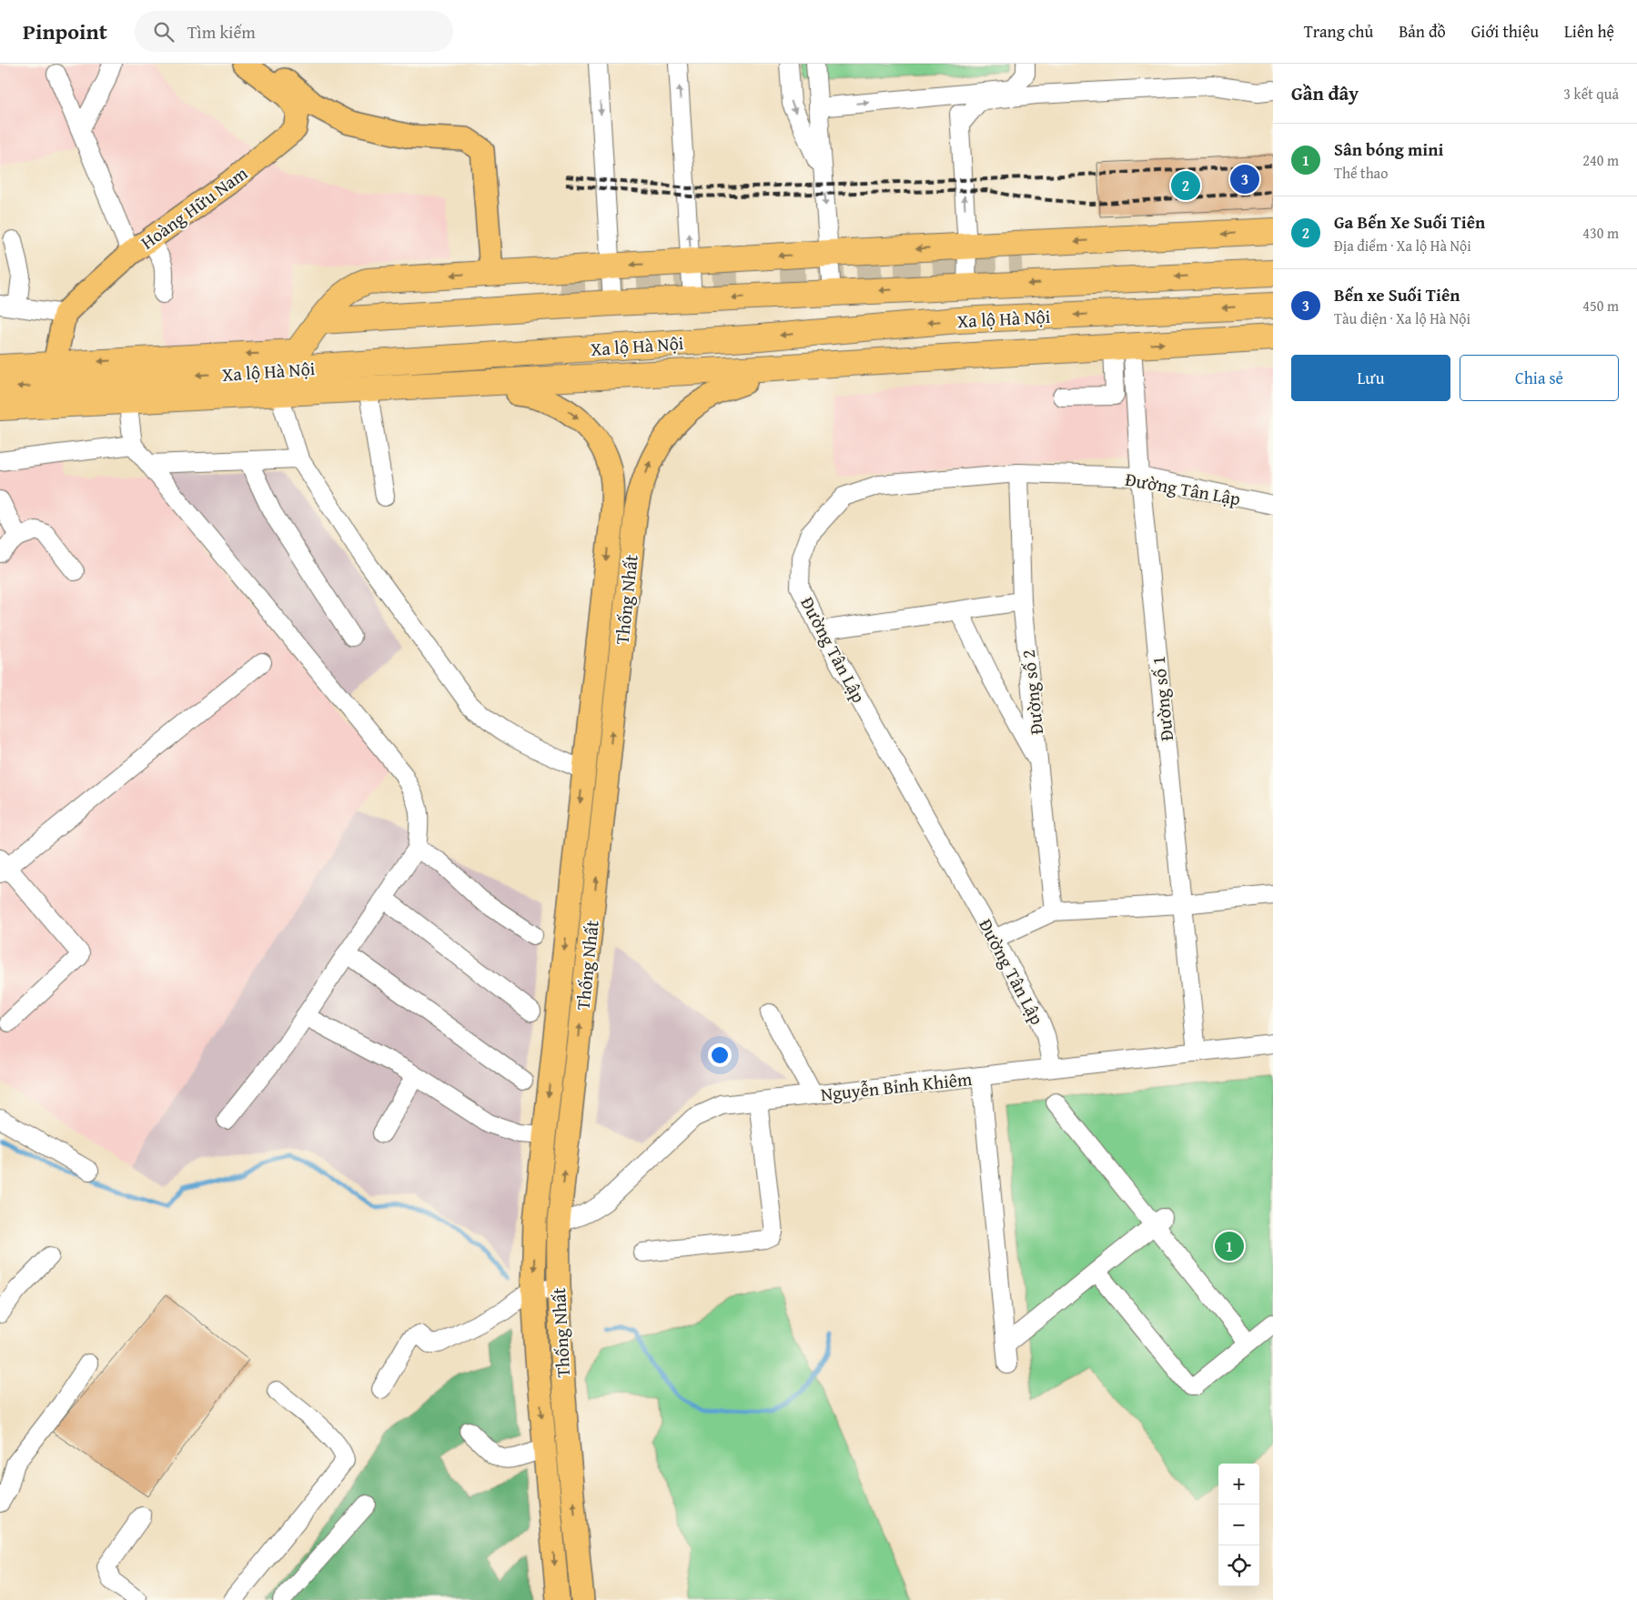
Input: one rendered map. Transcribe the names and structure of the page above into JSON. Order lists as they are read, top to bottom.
{
  "streets": {
    "highway": ["Xa lộ Hà Nội"],
    "main road": ["Hoàng Hữu Nam", "Thống Nhất"],
    "street": [
      "Đường Tân Lập",
      "Đường số 2",
      "Đường số 1",
      "Nguyễn Bỉnh Khiêm"
    ]
  },
  "crossings": [
    ["Xa lộ Hà Nội", "Thống Nhất"],
    ["Xa lộ Hà Nội", "Đường số 1"],
    ["Đường Tân Lập", "Đường số 2"],
    ["Đường Tân Lập", "Đường số 1"],
    ["Đường Tân Lập", "Nguyễn Bỉnh Khiêm"],
    ["Thống Nhất", "Nguyễn Bỉnh Khiêm"],
    ["Đường số 1", "Nguyễn Bỉnh Khiêm"]
  ],
  "page": {
    "header": "Pinpoint",
    "search": "Tìm kiếm",
    "nav": [
      "Trang chủ",
      "Bản đồ",
      "Giới thiệu",
      "Liên hệ"
    ],
    "heading": ["Gần đây", "3 kết quả"],
    "list": [
      {
        "mark": "1",
        "name": "Sân bóng mini",
        "note": "Thể thao",
        "value": "240 m"
      },
      {
        "mark": "2",
        "name": "Ga Bến Xe Suối Tiên",
        "note": "Địa điểm · Xa lộ Hà Nội",
        "value": "430 m"
      },
      {
        "mark": "3",
        "name": "Bến xe Suối Tiên",
        "note": "Tàu điện · Xa lộ Hà Nội",
        "value": "450 m"
      }
    ],
    "pins": ["3", "2", "1"],
    "buttons": ["Lưu", "Chia sẻ"],
    "map_buttons": ["+", "−"]
  }
}
